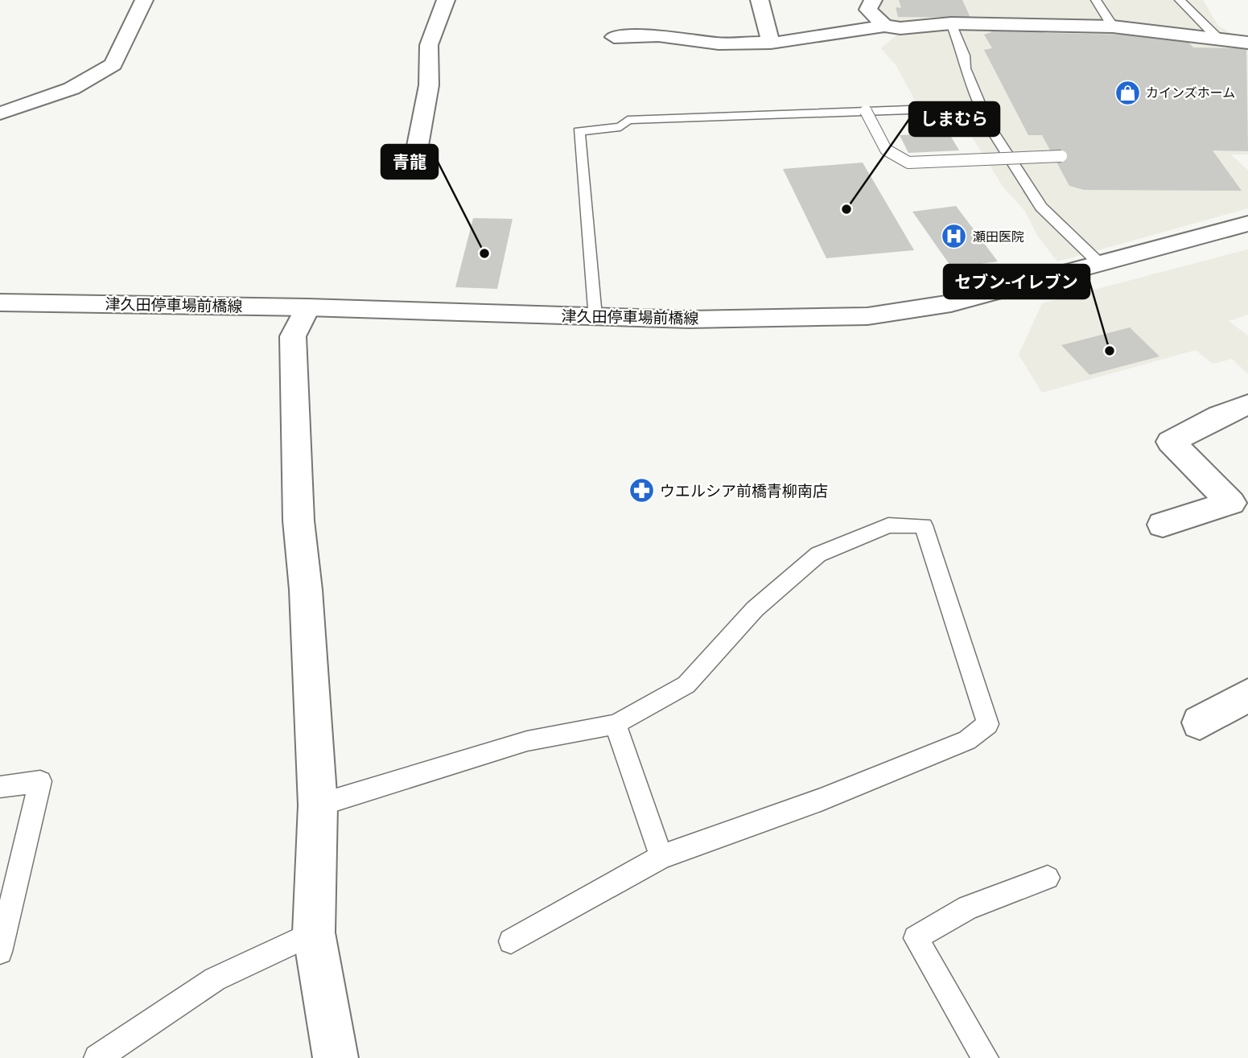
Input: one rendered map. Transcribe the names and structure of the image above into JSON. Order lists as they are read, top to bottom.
{
  "streets": {
    "street": ["津久田停車場前橋線"]
  },
  "places": {
    "shop": ["カインズホーム"],
    "other": ["しまむら", "青龍", "セブン-イレブン"],
    "hospital": ["瀬田医院"],
    "pharmacy": ["ウエルシア前橋青柳南店"]
  }
}
